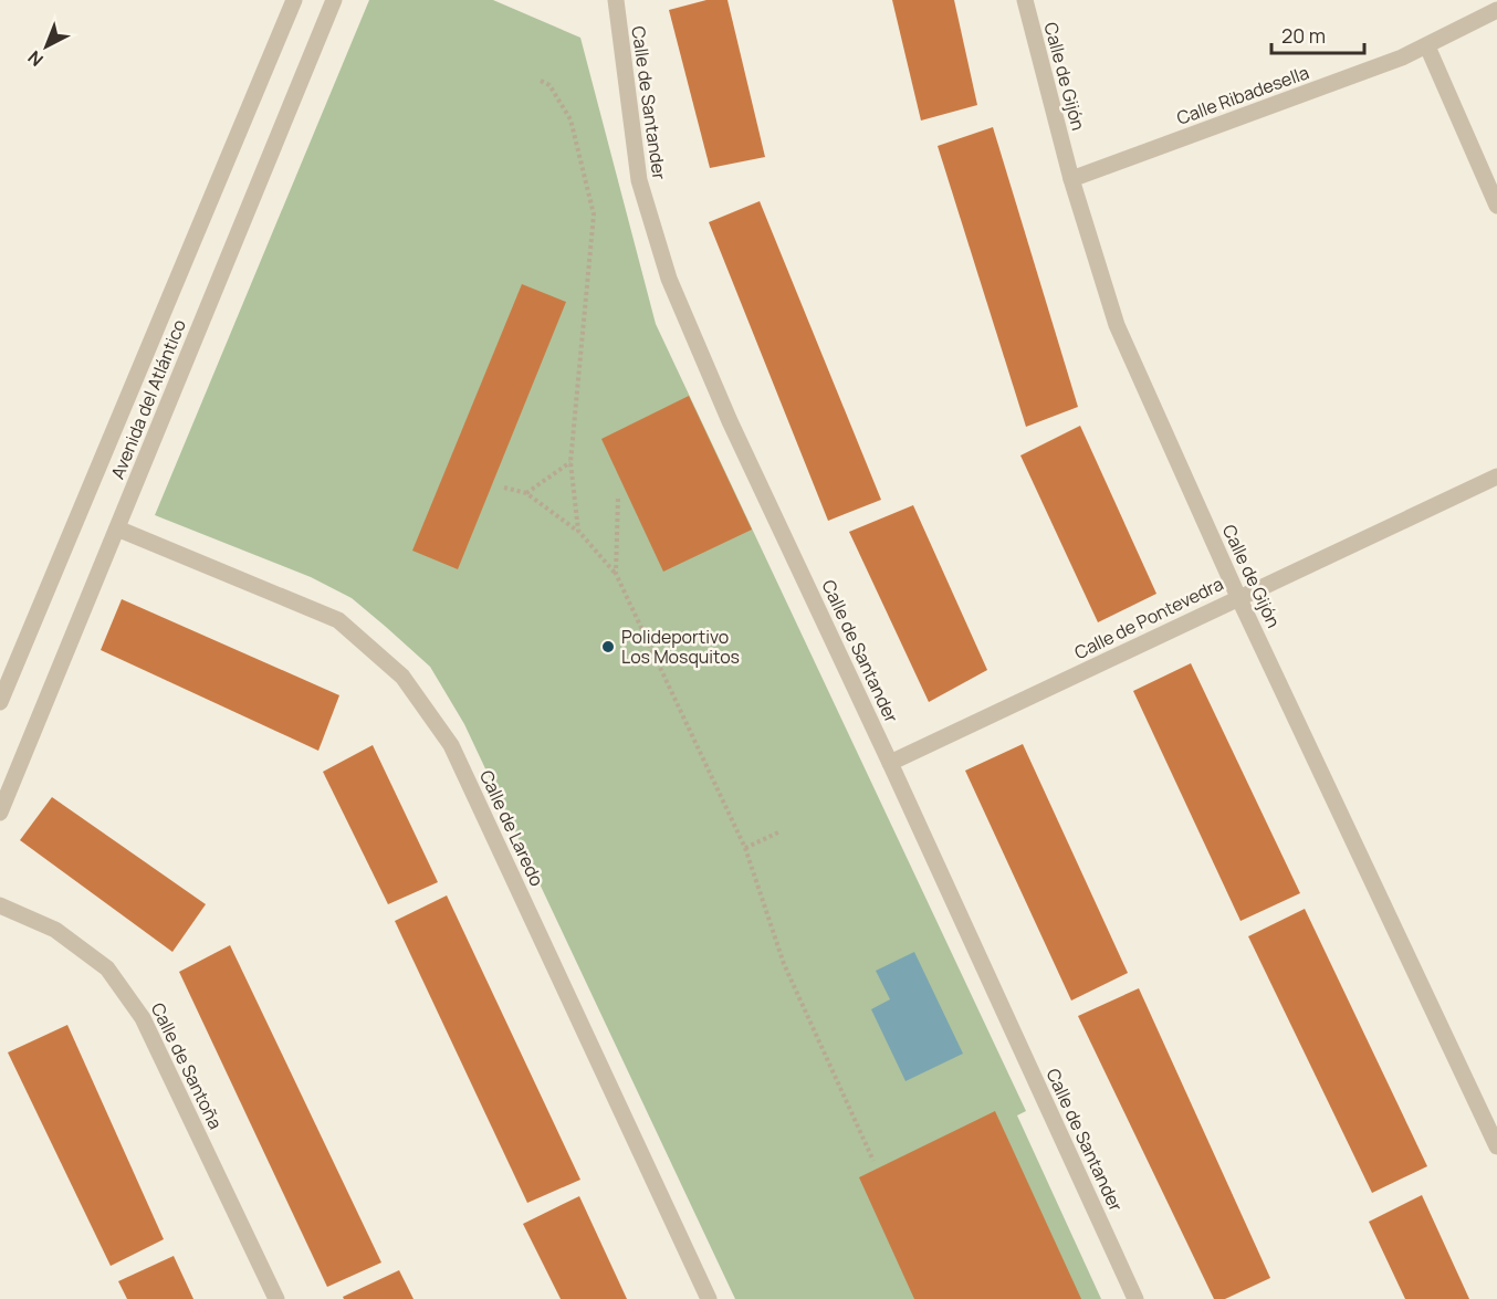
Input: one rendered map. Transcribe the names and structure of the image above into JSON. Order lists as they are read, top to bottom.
{
  "streets": {
    "street": [
      "Calle de Gijón",
      "Calle Ribadesella",
      "Calle de Santander",
      "Avenida del Atlántico",
      "Calle de Pontevedra",
      "Calle de Laredo",
      "Calle de Santoña"
    ]
  },
  "crossings": [
    ["Calle de Gijón", "Calle Ribadesella"],
    ["Calle de Gijón", "Calle de Pontevedra"],
    ["Calle de Santander", "Calle de Pontevedra"],
    ["Avenida del Atlántico", "Calle de Laredo"]
  ],
  "places": ["Polideportivo Los Mosquitos"],
  "scale_bar": "20 m",
  "north": "bottom left"
}
